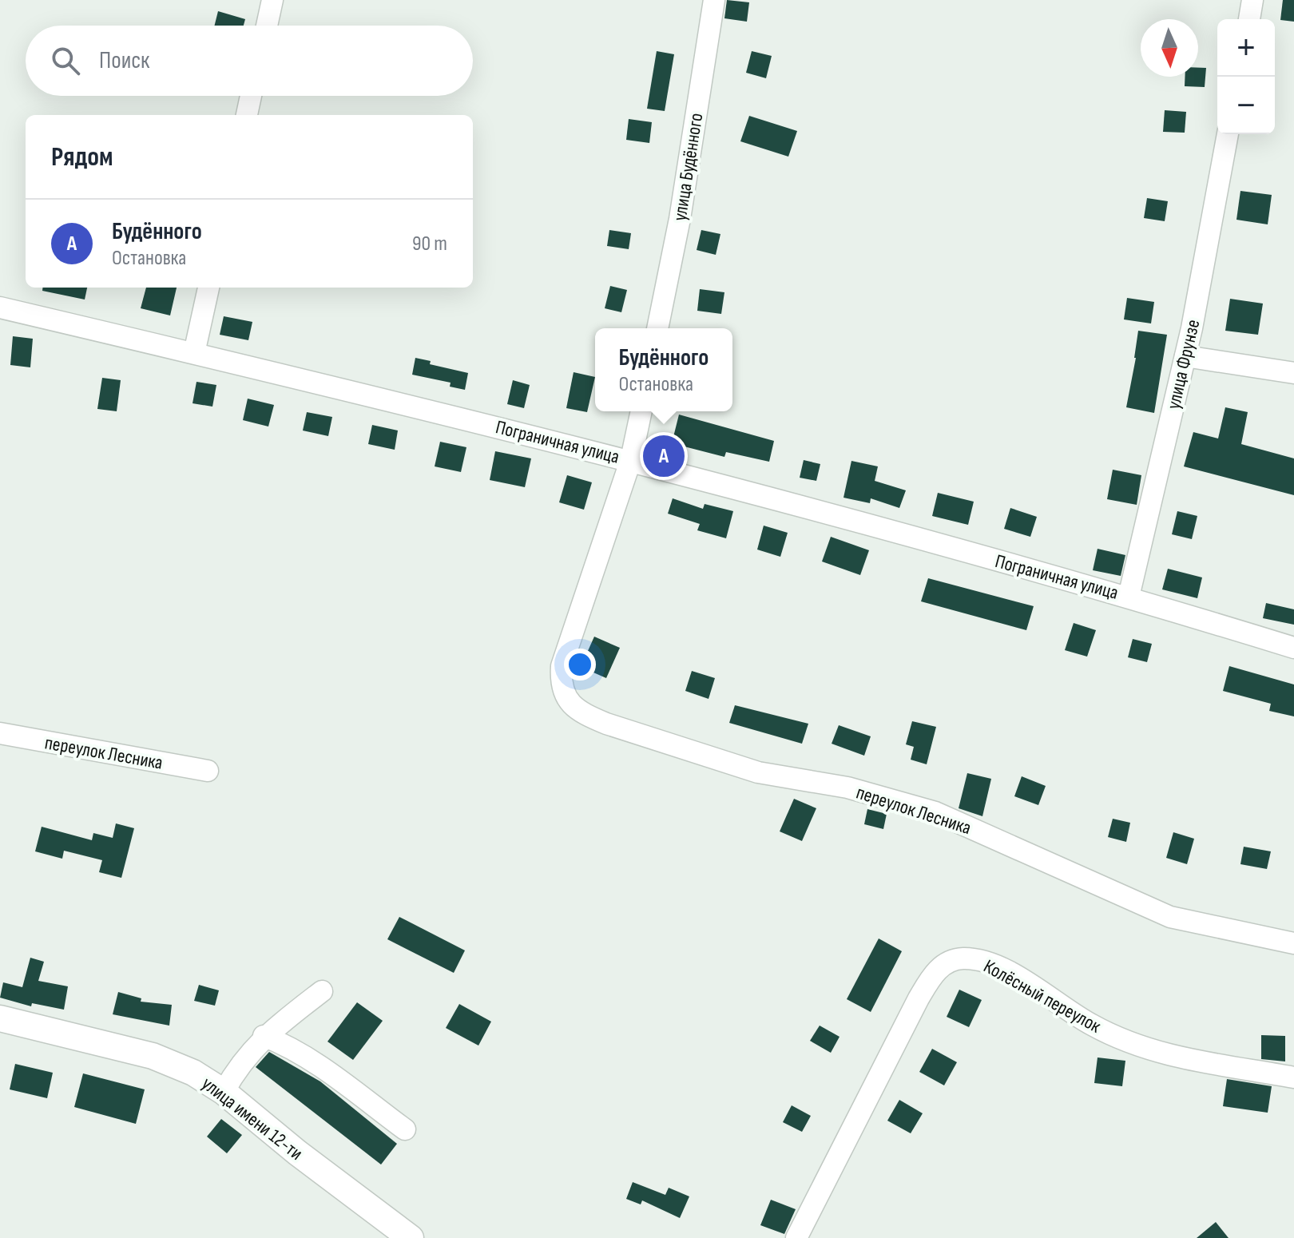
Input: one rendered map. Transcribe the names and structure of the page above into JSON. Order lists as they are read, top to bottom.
{
  "streets": {
    "main road": ["улица имени 12-ти"],
    "street": [
      "улица Будённого",
      "улица Фрунзе",
      "Пограничная улица",
      "переулок Лесника",
      "Колёсный переулок"
    ]
  },
  "crossings": [
    ["улица Фрунзе", "Пограничная улица"],
    ["Пограничная улица", "переулок Лесника"]
  ],
  "north": "bottom",
  "page": {
    "map_buttons": ["+", "−"],
    "search": "Поиск",
    "heading": "Рядом",
    "list": [
      {
        "mark": "A",
        "name": "Будённого",
        "note": "Остановка",
        "value": "90 m"
      }
    ],
    "popup": ["Будённого", "Остановка"],
    "pins": "A"
  }
}
